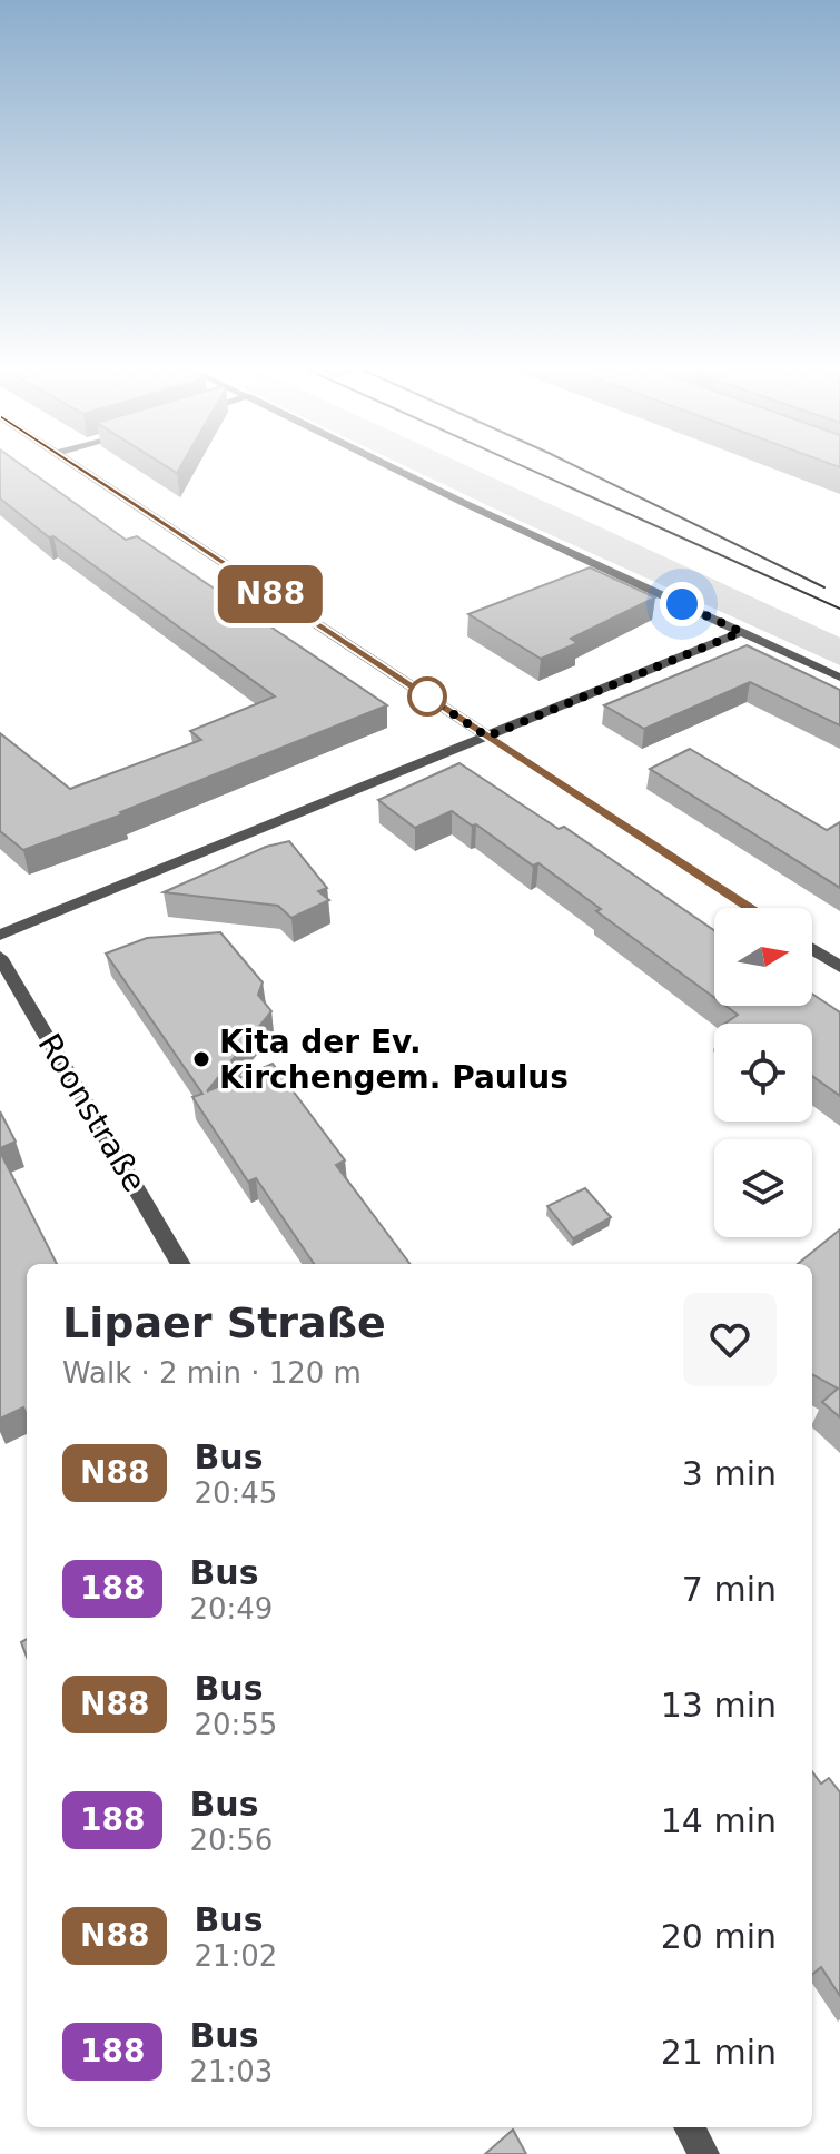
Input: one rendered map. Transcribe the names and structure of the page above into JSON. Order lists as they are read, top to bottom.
{
  "streets": {
    "street": ["Roonstraße"]
  },
  "places": ["Kita der Ev. Kirchengem. Paulus"],
  "lines": ["bus line N88"],
  "north": "right",
  "page": {
    "on_map": "N88",
    "heading": ["Lipaer Straße", "Walk · 2 min · 120 m"],
    "list": [
      {
        "mark": "N88",
        "name": "Bus",
        "note": "20:45",
        "value": "3 min"
      },
      {
        "mark": "188",
        "name": "Bus",
        "note": "20:49",
        "value": "7 min"
      },
      {
        "mark": "N88",
        "name": "Bus",
        "note": "20:55",
        "value": "13 min"
      },
      {
        "mark": "188",
        "name": "Bus",
        "note": "20:56",
        "value": "14 min"
      },
      {
        "mark": "N88",
        "name": "Bus",
        "note": "21:02",
        "value": "20 min"
      },
      {
        "mark": "188",
        "name": "Bus",
        "note": "21:03",
        "value": "21 min"
      }
    ]
  }
}
